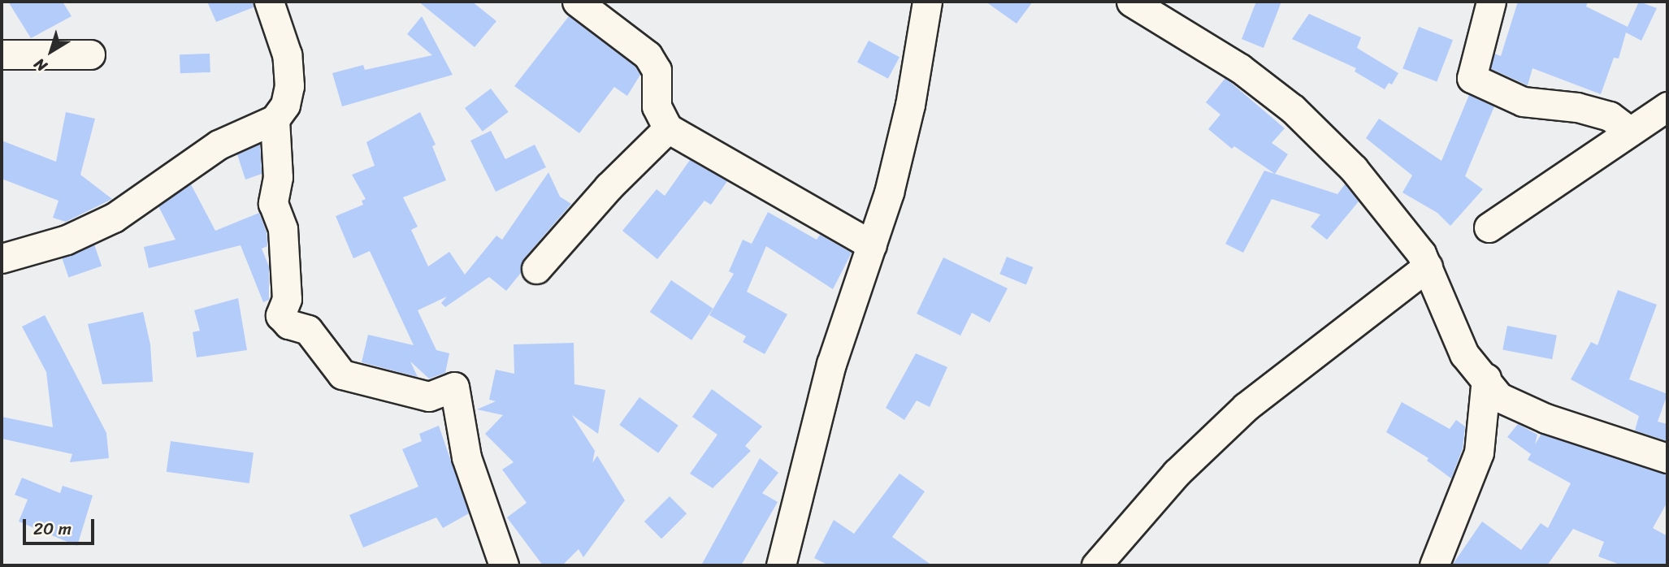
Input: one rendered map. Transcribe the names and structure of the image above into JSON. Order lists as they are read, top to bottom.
{
  "scale_bar": "20 m",
  "north": "bottom left"
}
